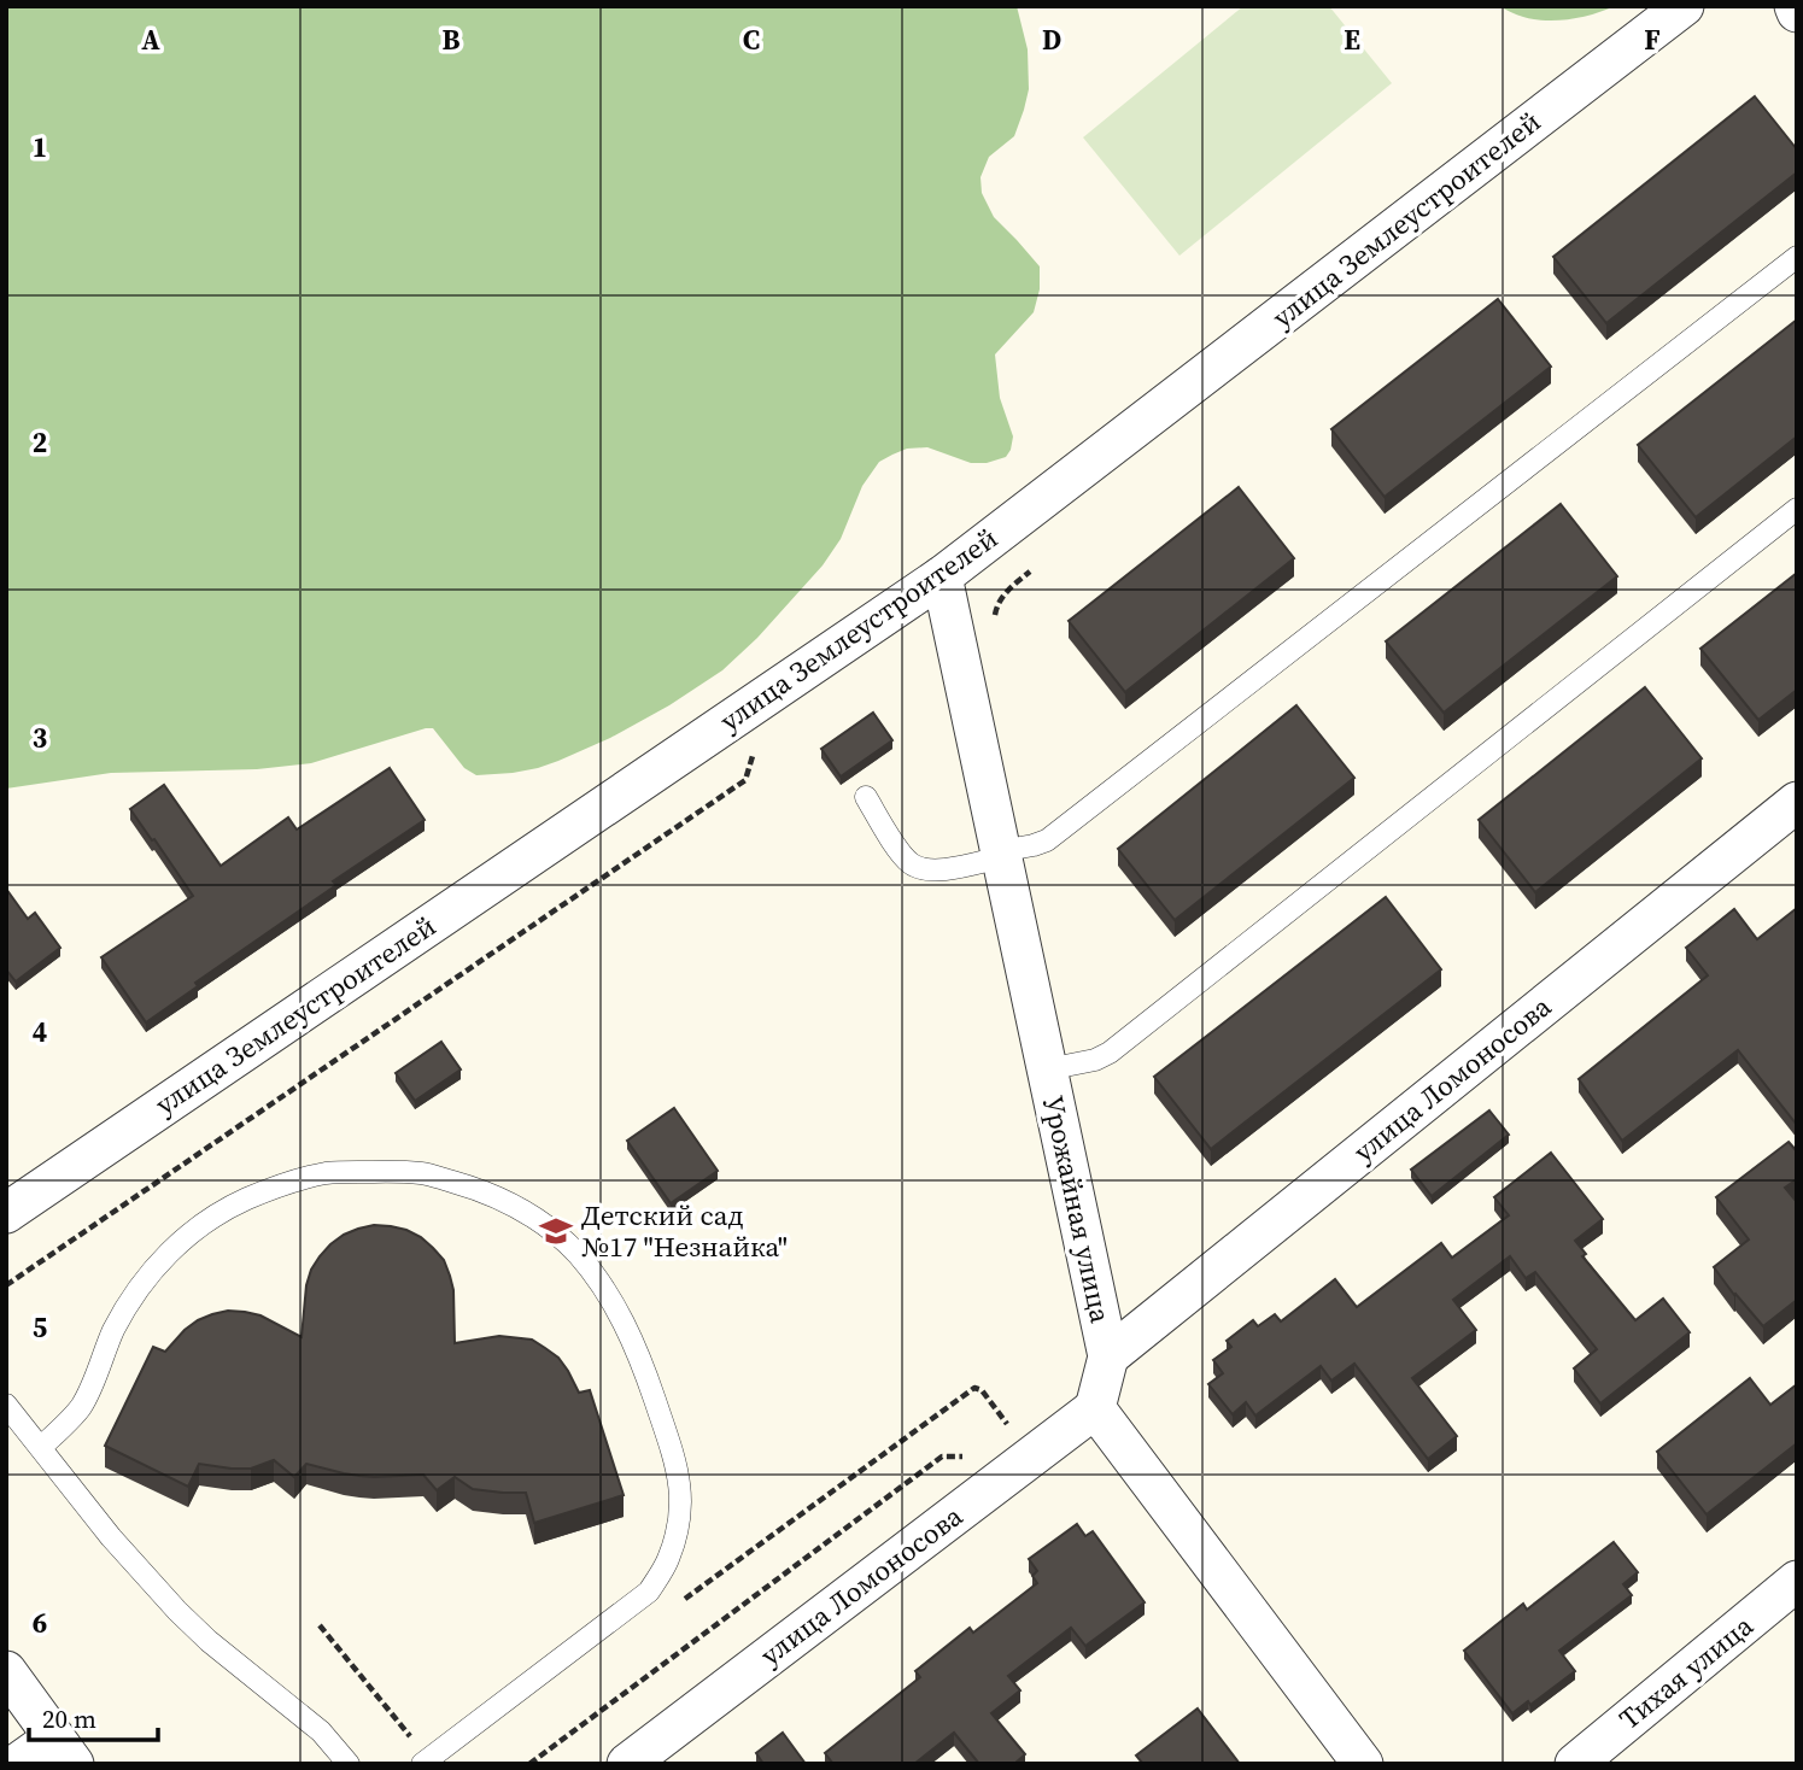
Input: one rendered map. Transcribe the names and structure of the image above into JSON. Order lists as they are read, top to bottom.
{
  "streets": {
    "street": [
      "улица Землеустроителей",
      "улица Ломоносова",
      "Урожайная улица",
      "Тихая улица"
    ]
  },
  "crossings": [
    ["улица Землеустроителей", "Урожайная улица"],
    ["улица Ломоносова", "Урожайная улица"]
  ],
  "places": {
    "school or university": ["Детский сад №17 \"Незнайка\""]
  },
  "scale_bar": "20 m",
  "grid": {
    "columns": [
      "A",
      "B",
      "C",
      "D",
      "E",
      "F"
    ],
    "rows": [
      "1",
      "2",
      "3",
      "4",
      "5",
      "6"
    ]
  }
}
